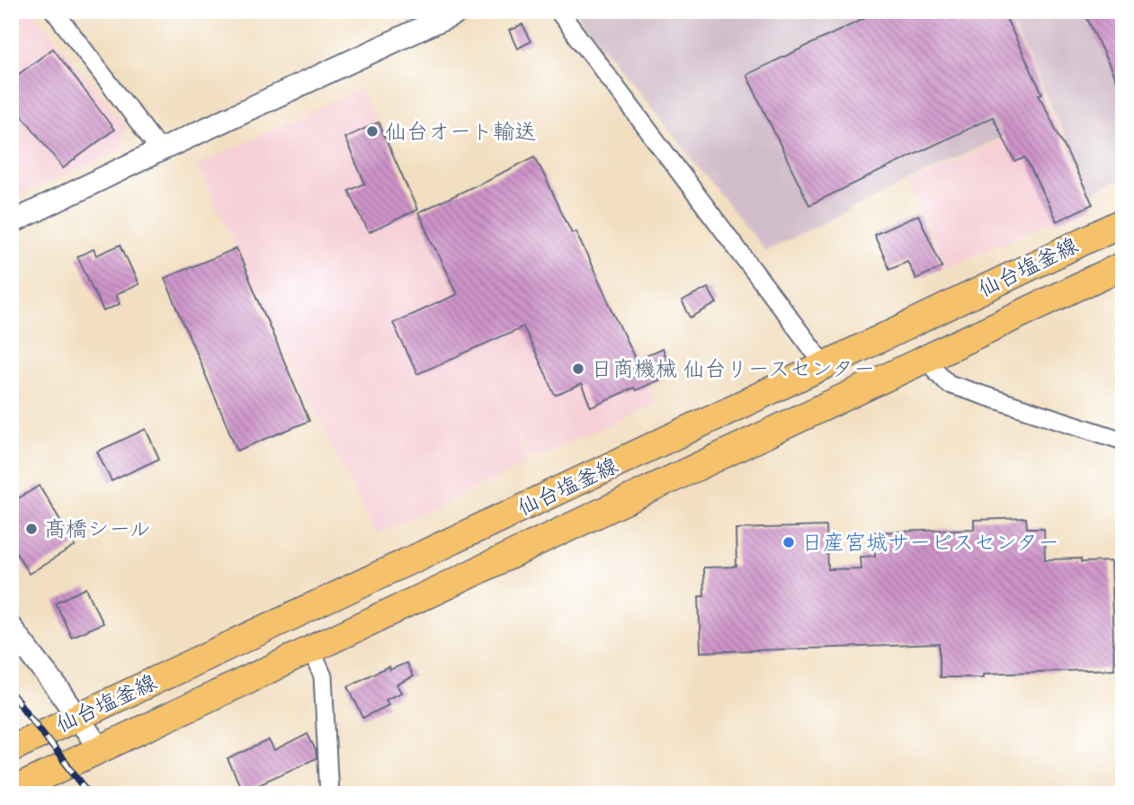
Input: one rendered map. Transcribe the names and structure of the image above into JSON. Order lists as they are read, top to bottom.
{
  "streets": {
    "main road": ["仙台塩釜線"]
  },
  "places": [
    "仙台オート輸送",
    "日商機械 仙台リースセンター",
    "髙橋シール",
    "日産宮城サービスセンター"
  ]
}
